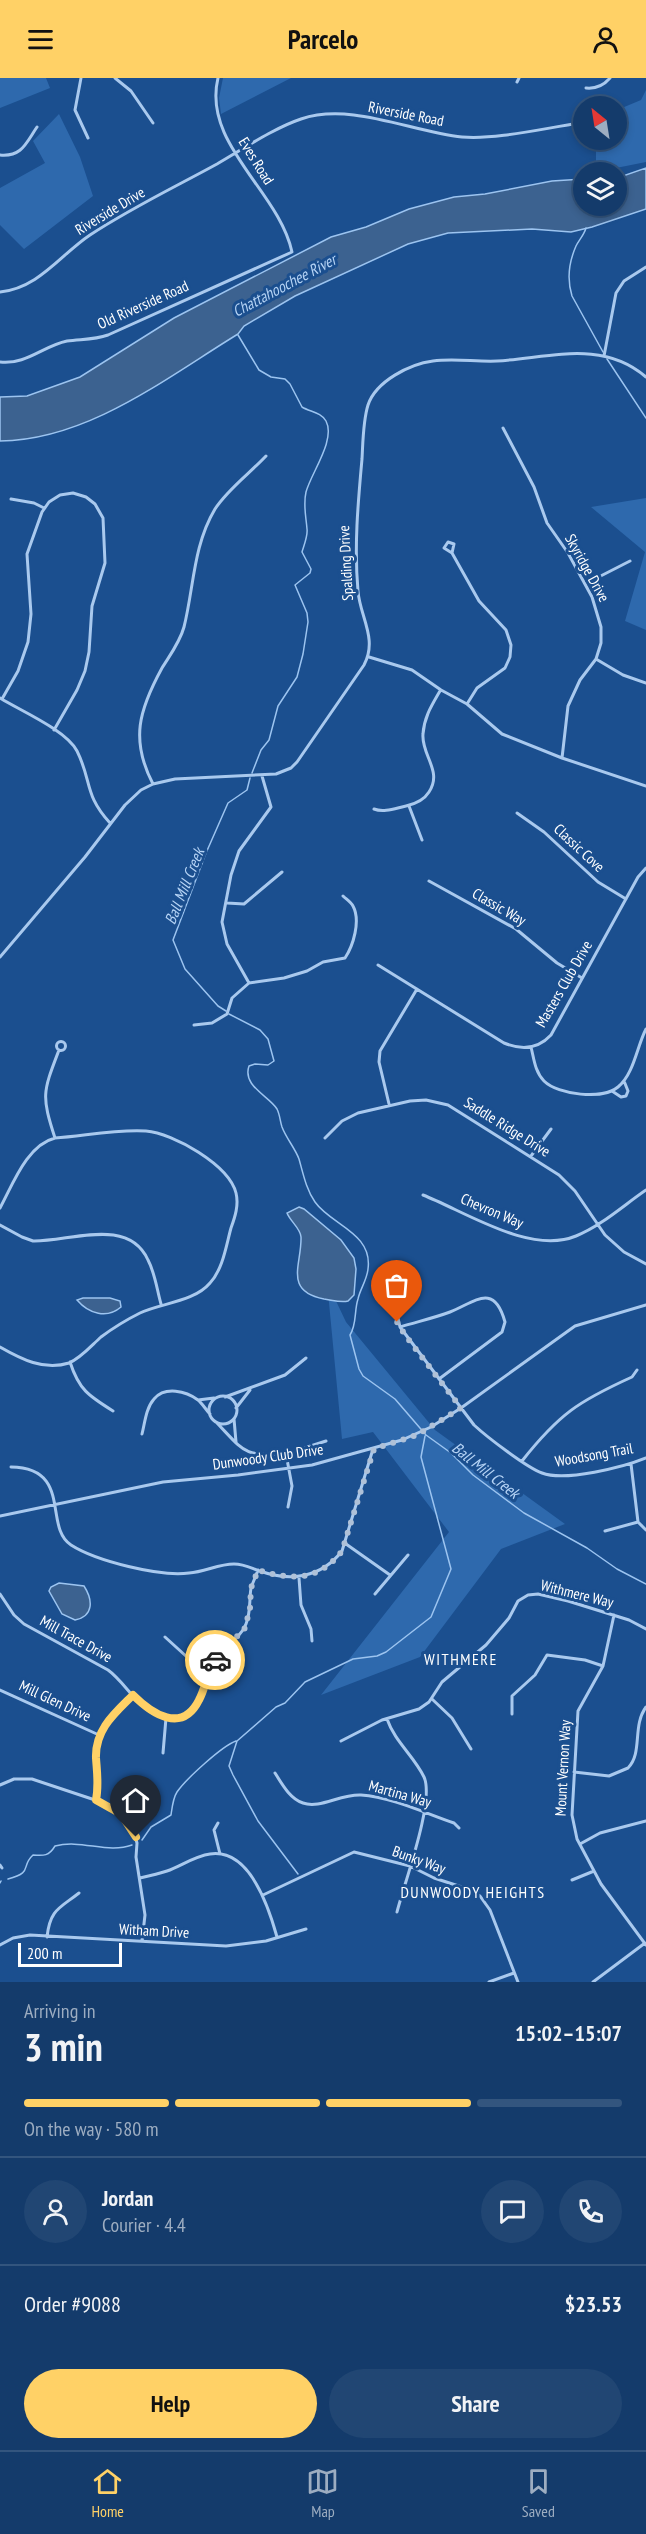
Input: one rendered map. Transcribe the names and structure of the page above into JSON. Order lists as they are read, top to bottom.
{
  "streets": {
    "street": [
      "Riverside Road",
      "Eves Road",
      "Riverside Drive",
      "Old Riverside Road",
      "Spalding Drive",
      "Skyridge Drive",
      "Classic Cove",
      "Classic Way",
      "Masters Club Drive",
      "Saddle Ridge Drive",
      "Chevron Way",
      "Woodsong Trail",
      "Dunwoody Club Drive",
      "Withmere Way",
      "Mill Trace Drive",
      "Mill Glen Drive",
      "Mount Vernon Way",
      "Martina Way",
      "Bunky Way",
      "Witham Drive"
    ]
  },
  "crossings": [
    ["Riverside Road", "Eves Road"],
    ["Riverside Road", "Riverside Drive"],
    ["Eves Road", "Riverside Drive"],
    ["Eves Road", "Old Riverside Road"],
    ["Classic Cove", "Masters Club Drive"],
    ["Classic Way", "Masters Club Drive"],
    ["Saddle Ridge Drive", "Chevron Way"],
    ["Woodsong Trail", "Dunwoody Club Drive"],
    ["Withmere Way", "Mount Vernon Way"]
  ],
  "districts": ["WITHMERE", "DUNWOODY HEIGHTS"],
  "water": ["Chattahoochee River", "Ball Mill Creek"],
  "scale_bar": "200 m",
  "north": "top left",
  "page": {
    "header": "Parcelo",
    "scale": "200 m",
    "heading": ["3 min", "Arriving in", "15:02–15:07"],
    "panel": [
      "Jordan",
      "Courier · 4.4",
      "Order #9088",
      "$23.53"
    ],
    "bar": "On the way · 580 m",
    "buttons": ["Help", "Share"],
    "tabs": ["Home", "Map", "Saved"]
  }
}
